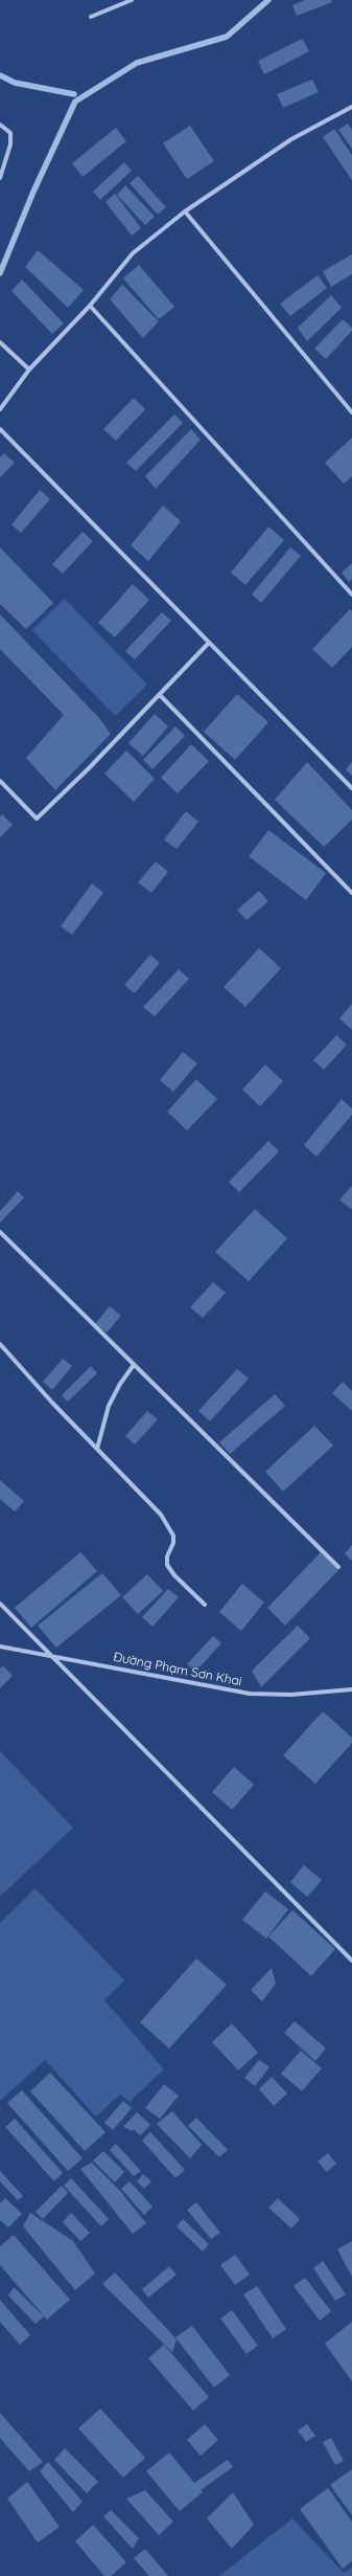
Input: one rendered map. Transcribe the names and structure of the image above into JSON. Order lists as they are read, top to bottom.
{
  "streets": {
    "street": ["Đường Phạm Sơn Khai"]
  }
}
